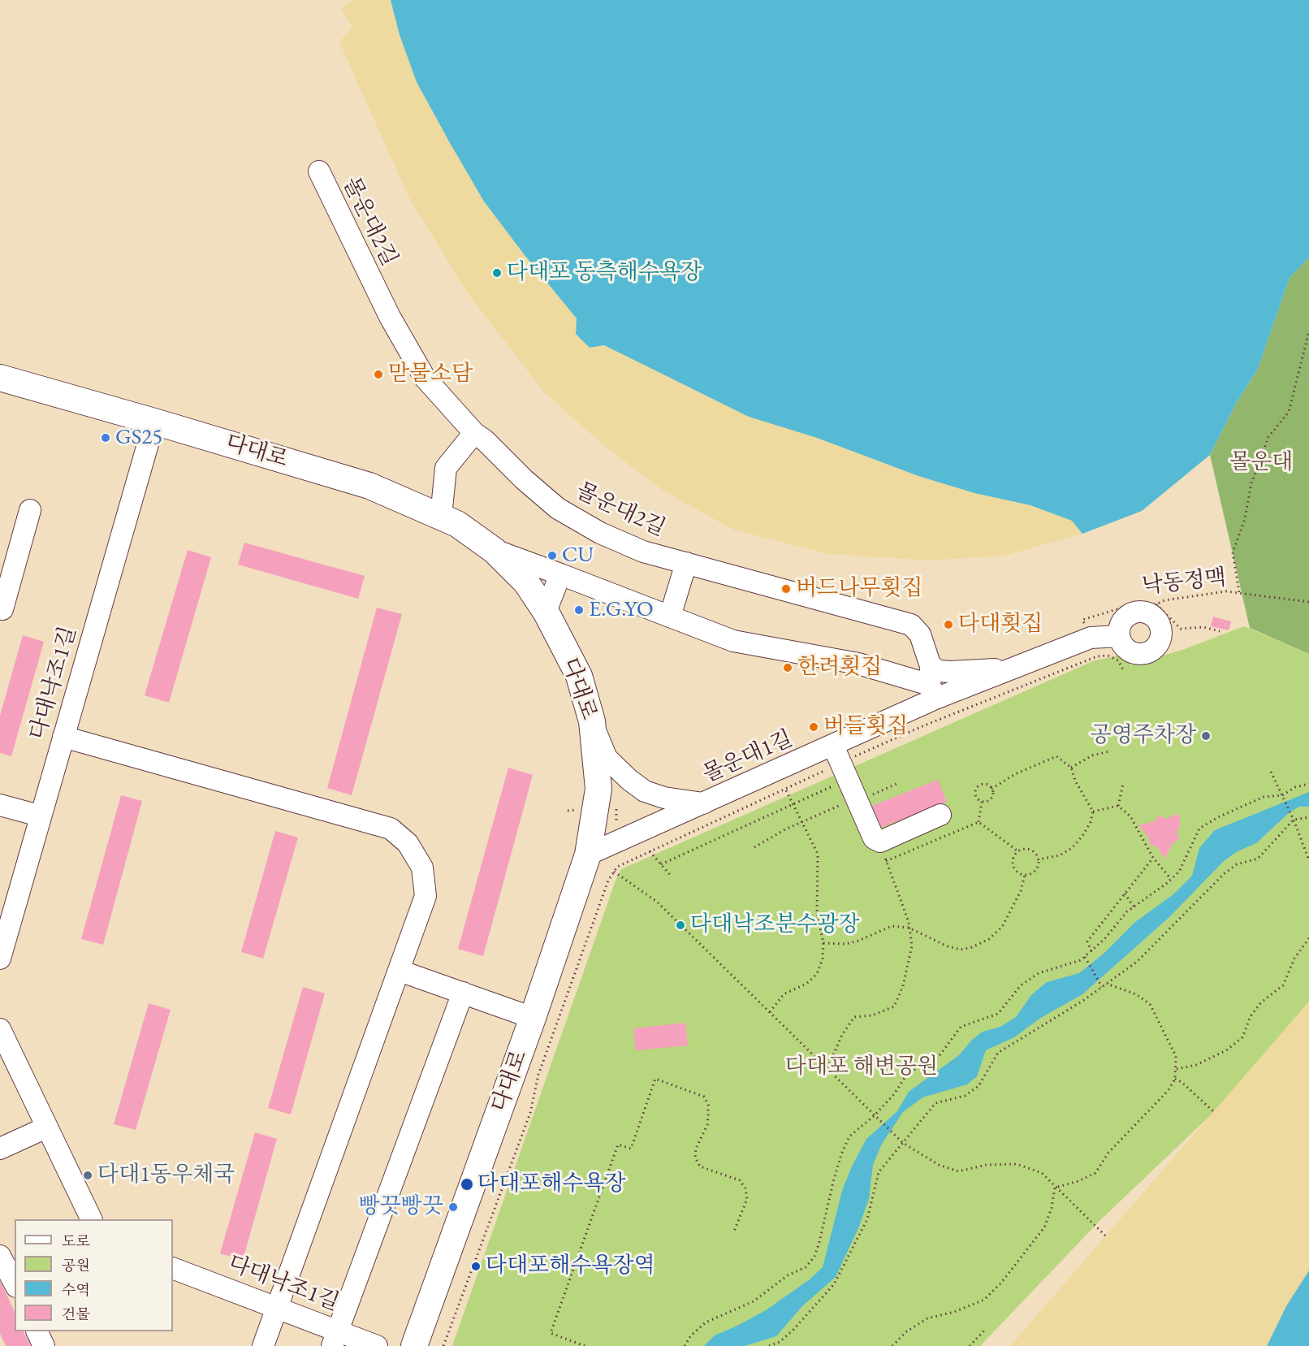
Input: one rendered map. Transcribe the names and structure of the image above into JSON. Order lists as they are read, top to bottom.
{
  "streets": {
    "main road": ["다대로"],
    "street": ["몰운대2길", "다대낙조1길", "몰운대1길"],
    "path": ["낙동정맥"]
  },
  "crossings": [
    ["몰운대2길", "몰운대1길"],
    ["다대로", "다대낙조1길"],
    ["다대로", "몰운대1길"],
    ["낙동정맥", "몰운대1길"]
  ],
  "parks": ["몰운대", "다대포 해변공원"],
  "places": [
    "다대포 동측해수욕장",
    "맏물소담",
    "GS25",
    "CU",
    "버드나무횟집",
    "E.G.YO",
    "다대횟집",
    "한려횟집",
    "버들횟집",
    "공영주차장",
    "다대낙조분수광장",
    "다대1동우체국",
    "다대포해수욕장",
    "빵끗빵끗",
    "다대포해수욕장역"
  ],
  "legend": [
    "도로",
    "공원",
    "수역",
    "건물"
  ]
}
